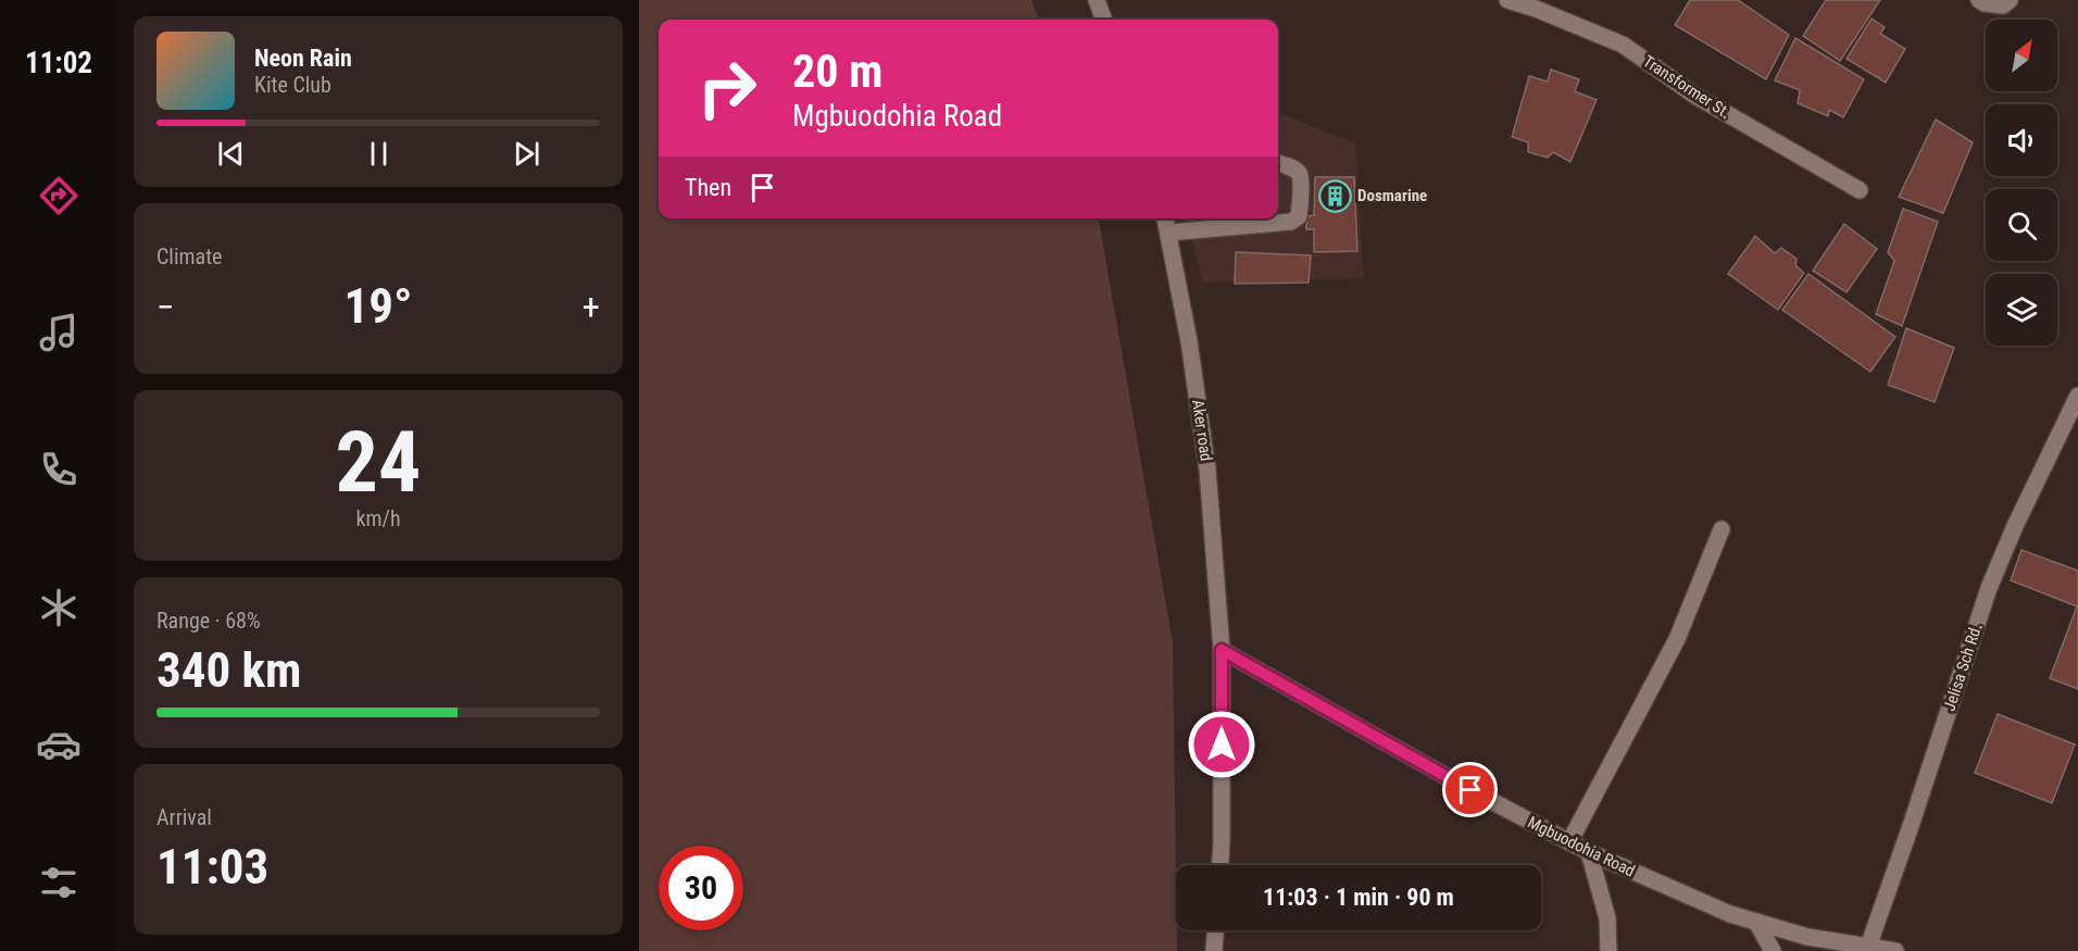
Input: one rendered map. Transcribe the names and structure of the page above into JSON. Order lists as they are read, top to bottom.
{
  "streets": {
    "street": [
      "Transformer St.",
      "Aker road",
      "Jelisa Sch Rd.",
      "Mgbuodohia Road"
    ]
  },
  "crossings": [
    ["Aker road", "Mgbuodohia Road"],
    ["Jelisa Sch Rd.", "Mgbuodohia Road"]
  ],
  "places": {
    "building": ["Dosmarine"]
  },
  "north": "top right",
  "page": {
    "tabs": "11:02",
    "turn": ["20 m", "Mgbuodohia Road"],
    "song": ["Neon Rain", "Kite Club"],
    "then": "Then",
    "tile": [
      "Climate",
      ["24", "km/h"],
      ["Range · 68%", "340 km"],
      ["Arrival", "11:03"]
    ],
    "heat": ["−", "19°", "+"],
    "limit": "30",
    "trip": "11:03 · 1 min · 90 m"
  }
}
